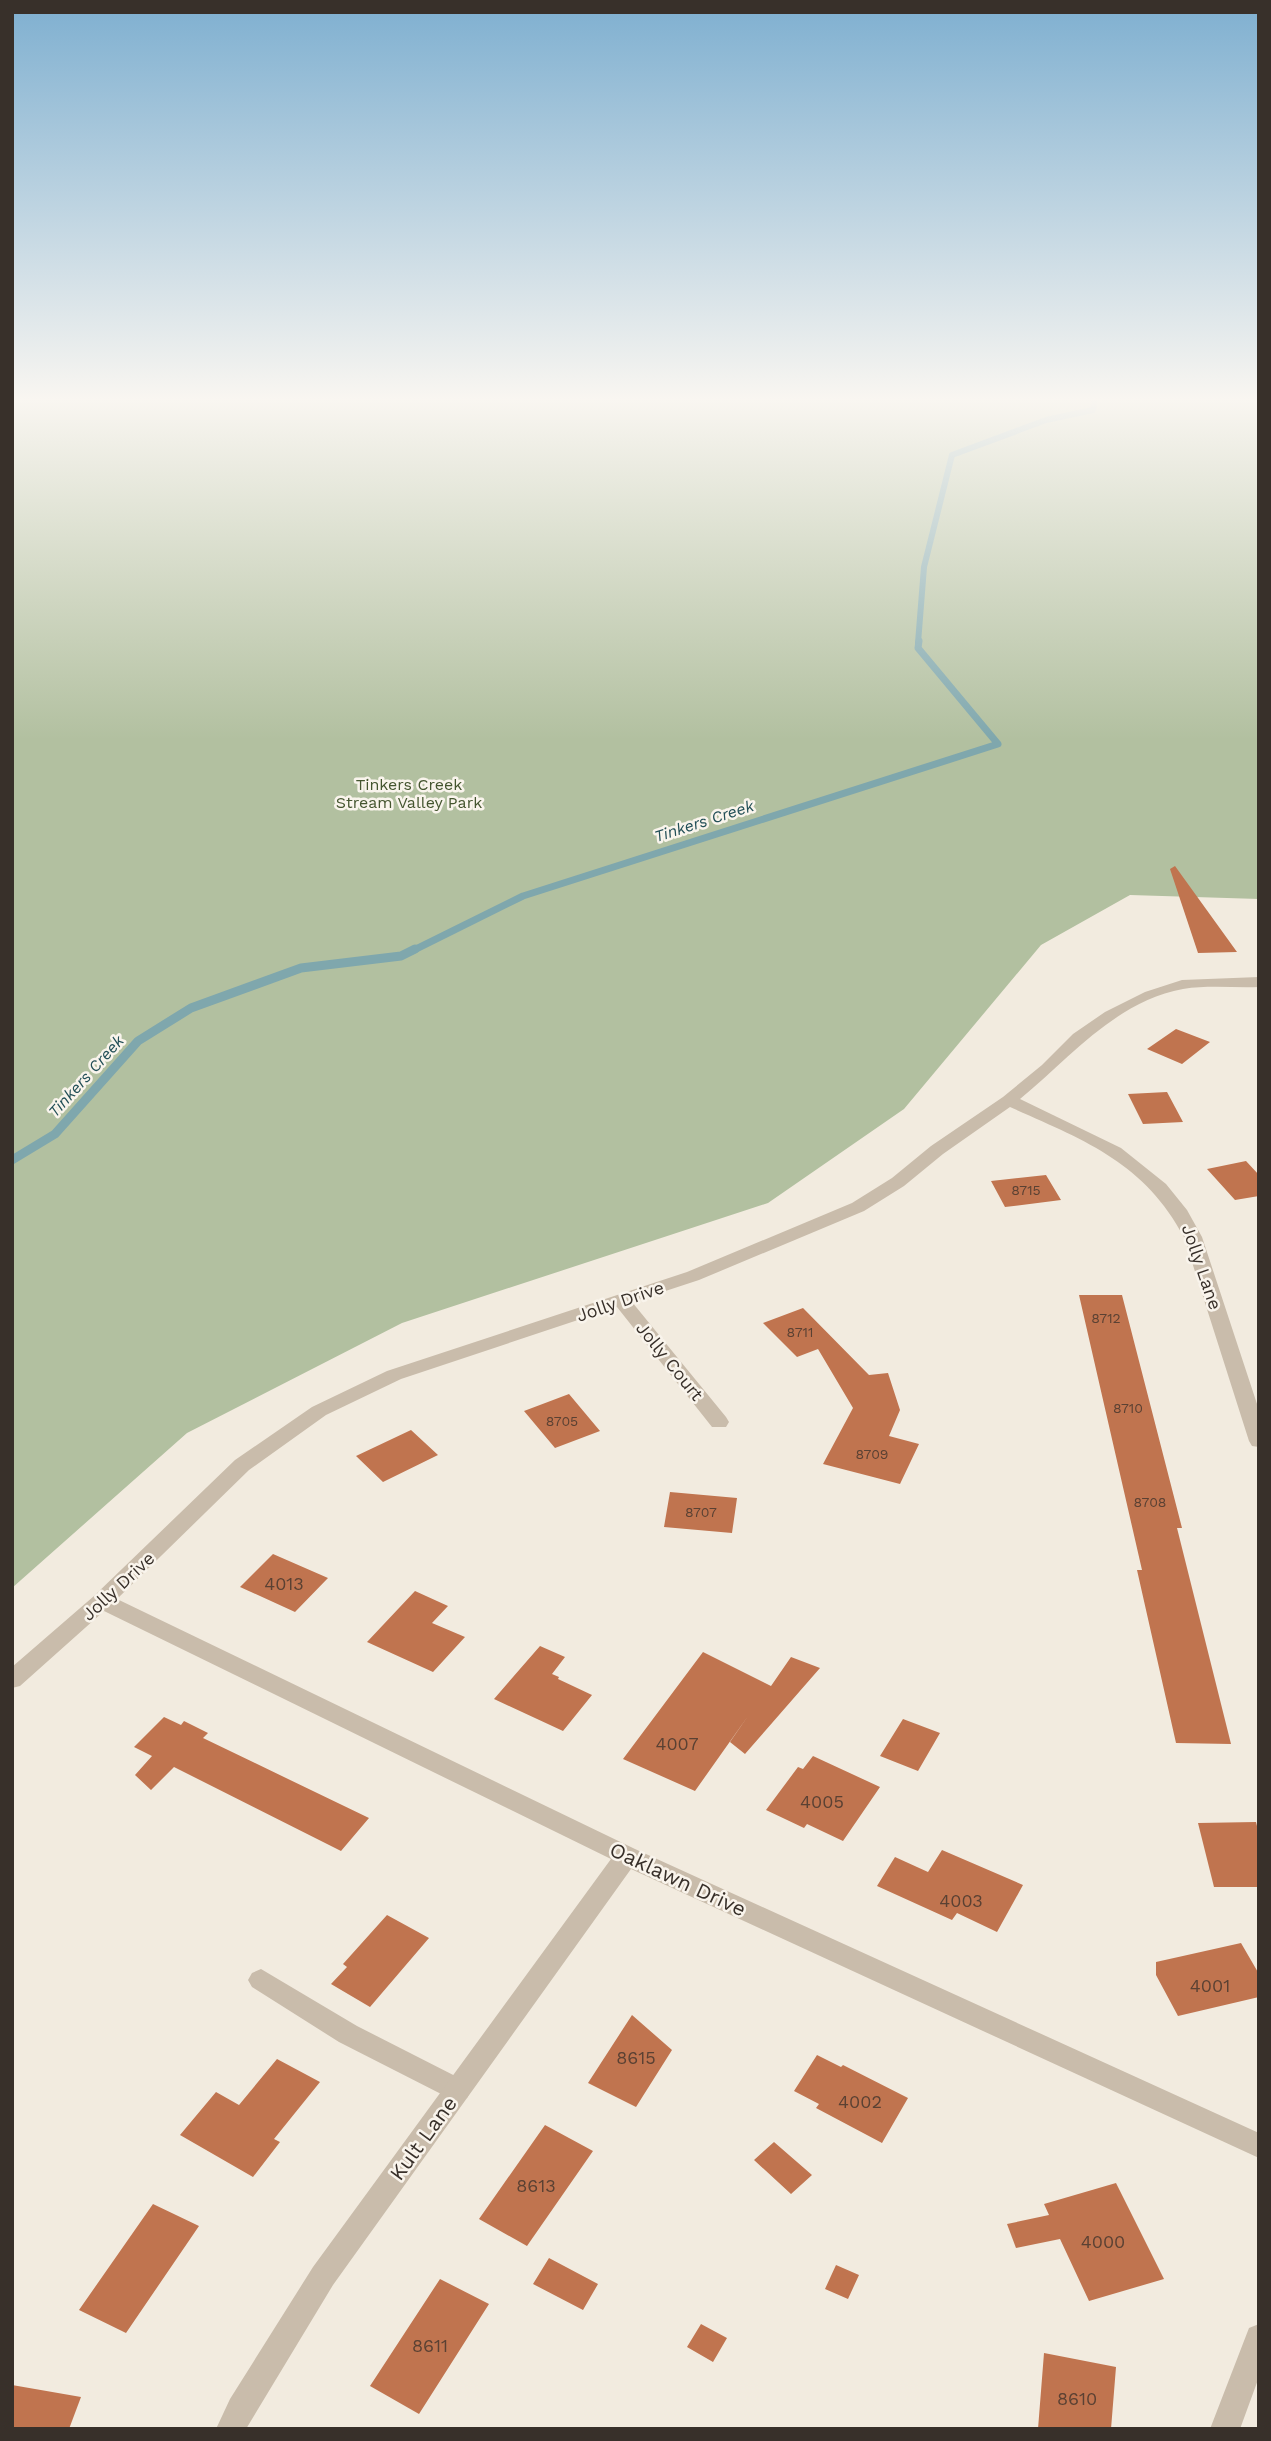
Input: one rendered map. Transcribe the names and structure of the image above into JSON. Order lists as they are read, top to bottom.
{
  "streets": {
    "street": [
      "Jolly Lane",
      "Jolly Drive",
      "Jolly Court",
      "Oaklawn Drive",
      "Kult Lane"
    ]
  },
  "crossings": [
    ["Jolly Lane", "Jolly Drive"],
    ["Jolly Drive", "Jolly Court"],
    ["Jolly Drive", "Oaklawn Drive"],
    ["Oaklawn Drive", "Kult Lane"]
  ],
  "water": ["Tinkers Creek"],
  "parks": ["Tinkers Creek Stream Valley Park"],
  "house_numbers": [
    "8715",
    "8712",
    "8711",
    "8710",
    "8705",
    "8709",
    "8708",
    "8707",
    "4013",
    "4007",
    "4005",
    "4003",
    "4001",
    "8615",
    "4002",
    "8613",
    "4000",
    "8611",
    "8610"
  ]
}
